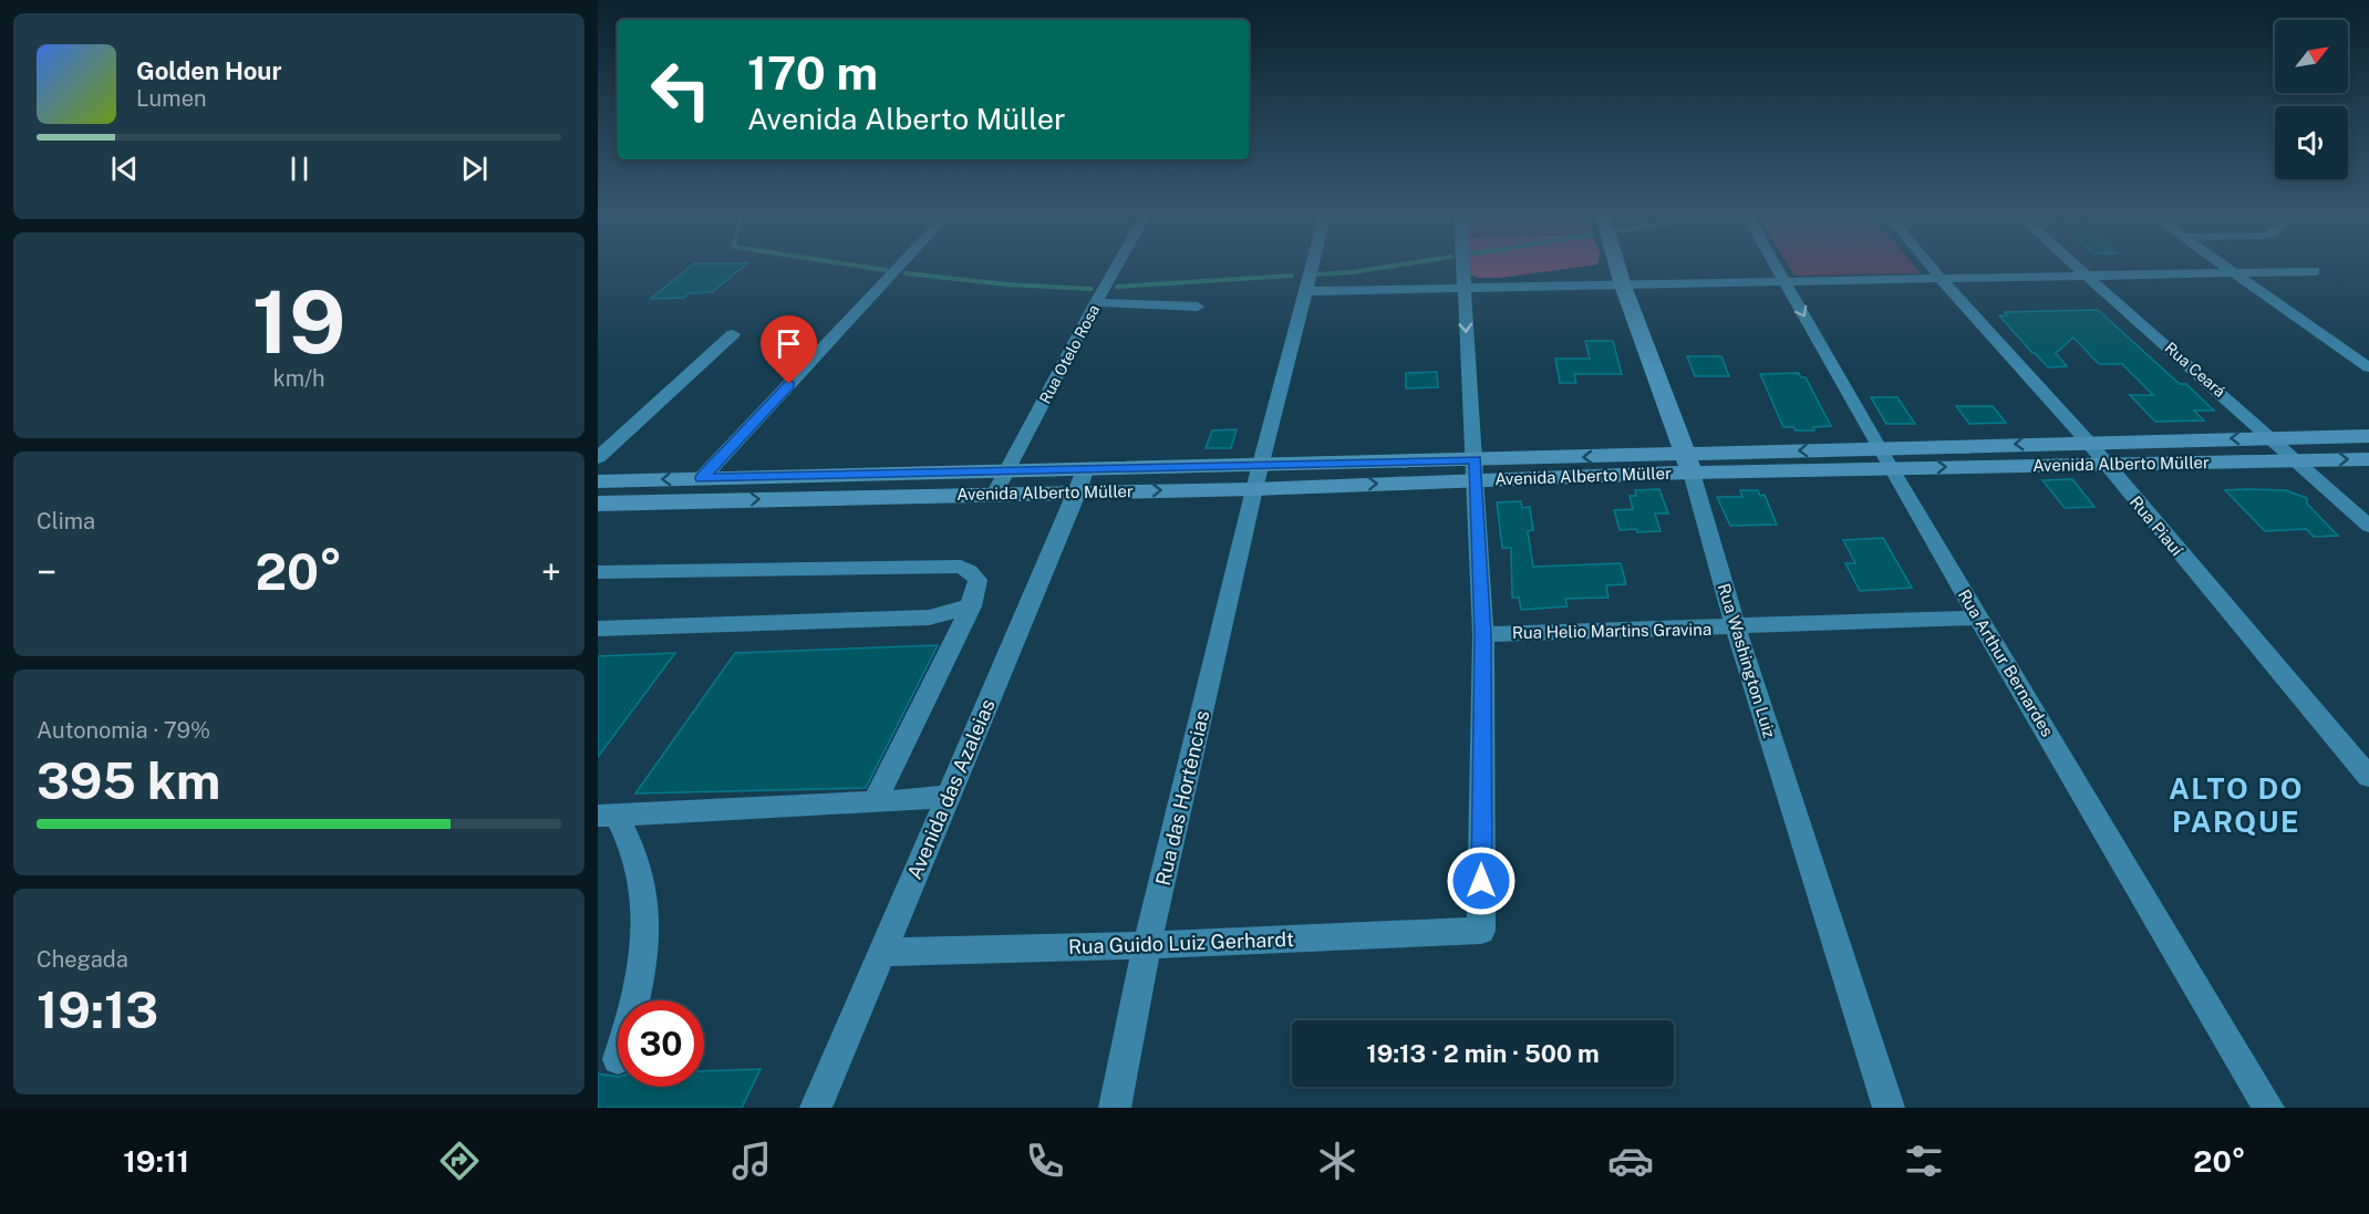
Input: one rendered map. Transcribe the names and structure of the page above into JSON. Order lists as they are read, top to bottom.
{
  "streets": {
    "main road": ["Avenida Alberto Müller", "Rua Washington Luiz"],
    "street": [
      "Rua Otelo Rosa",
      "Rua Ceará",
      "Rua Piauí",
      "Rua Helio Martins Gravina",
      "Rua Arthur Bernardes",
      "Avenida das Azaleias",
      "Rua das Hortências",
      "Rua Guido Luiz Gerhardt"
    ]
  },
  "crossings": [
    ["Rua Otelo Rosa", "Avenida Alberto Müller"],
    ["Rua Ceará", "Avenida Alberto Müller"],
    ["Avenida Alberto Müller", "Rua Piauí"],
    ["Avenida Alberto Müller", "Rua Washington Luiz"],
    ["Avenida Alberto Müller", "Rua Arthur Bernardes"],
    ["Avenida Alberto Müller", "Avenida das Azaleias"],
    ["Avenida Alberto Müller", "Rua das Hortências"],
    ["Rua Helio Martins Gravina", "Rua Washington Luiz"],
    ["Rua Helio Martins Gravina", "Rua Arthur Bernardes"],
    ["Rua Helio Martins Gravina", "Rua Guido Luiz Gerhardt"],
    ["Avenida das Azaleias", "Rua Guido Luiz Gerhardt"],
    ["Rua das Hortências", "Rua Guido Luiz Gerhardt"]
  ],
  "districts": ["ALTO DO PARQUE"],
  "north": "top right",
  "page": {
    "turn": ["170 m", "Avenida Alberto Müller"],
    "song": ["Golden Hour", "Lumen"],
    "tile": [
      ["19", "km/h"],
      "Clima",
      ["Autonomia · 79%", "395 km"],
      ["Chegada", "19:13"]
    ],
    "heat": ["−", "20°", "+"],
    "limit": "30",
    "trip": "19:13 · 2 min · 500 m",
    "tabs": ["19:11", "20°"]
  }
}
